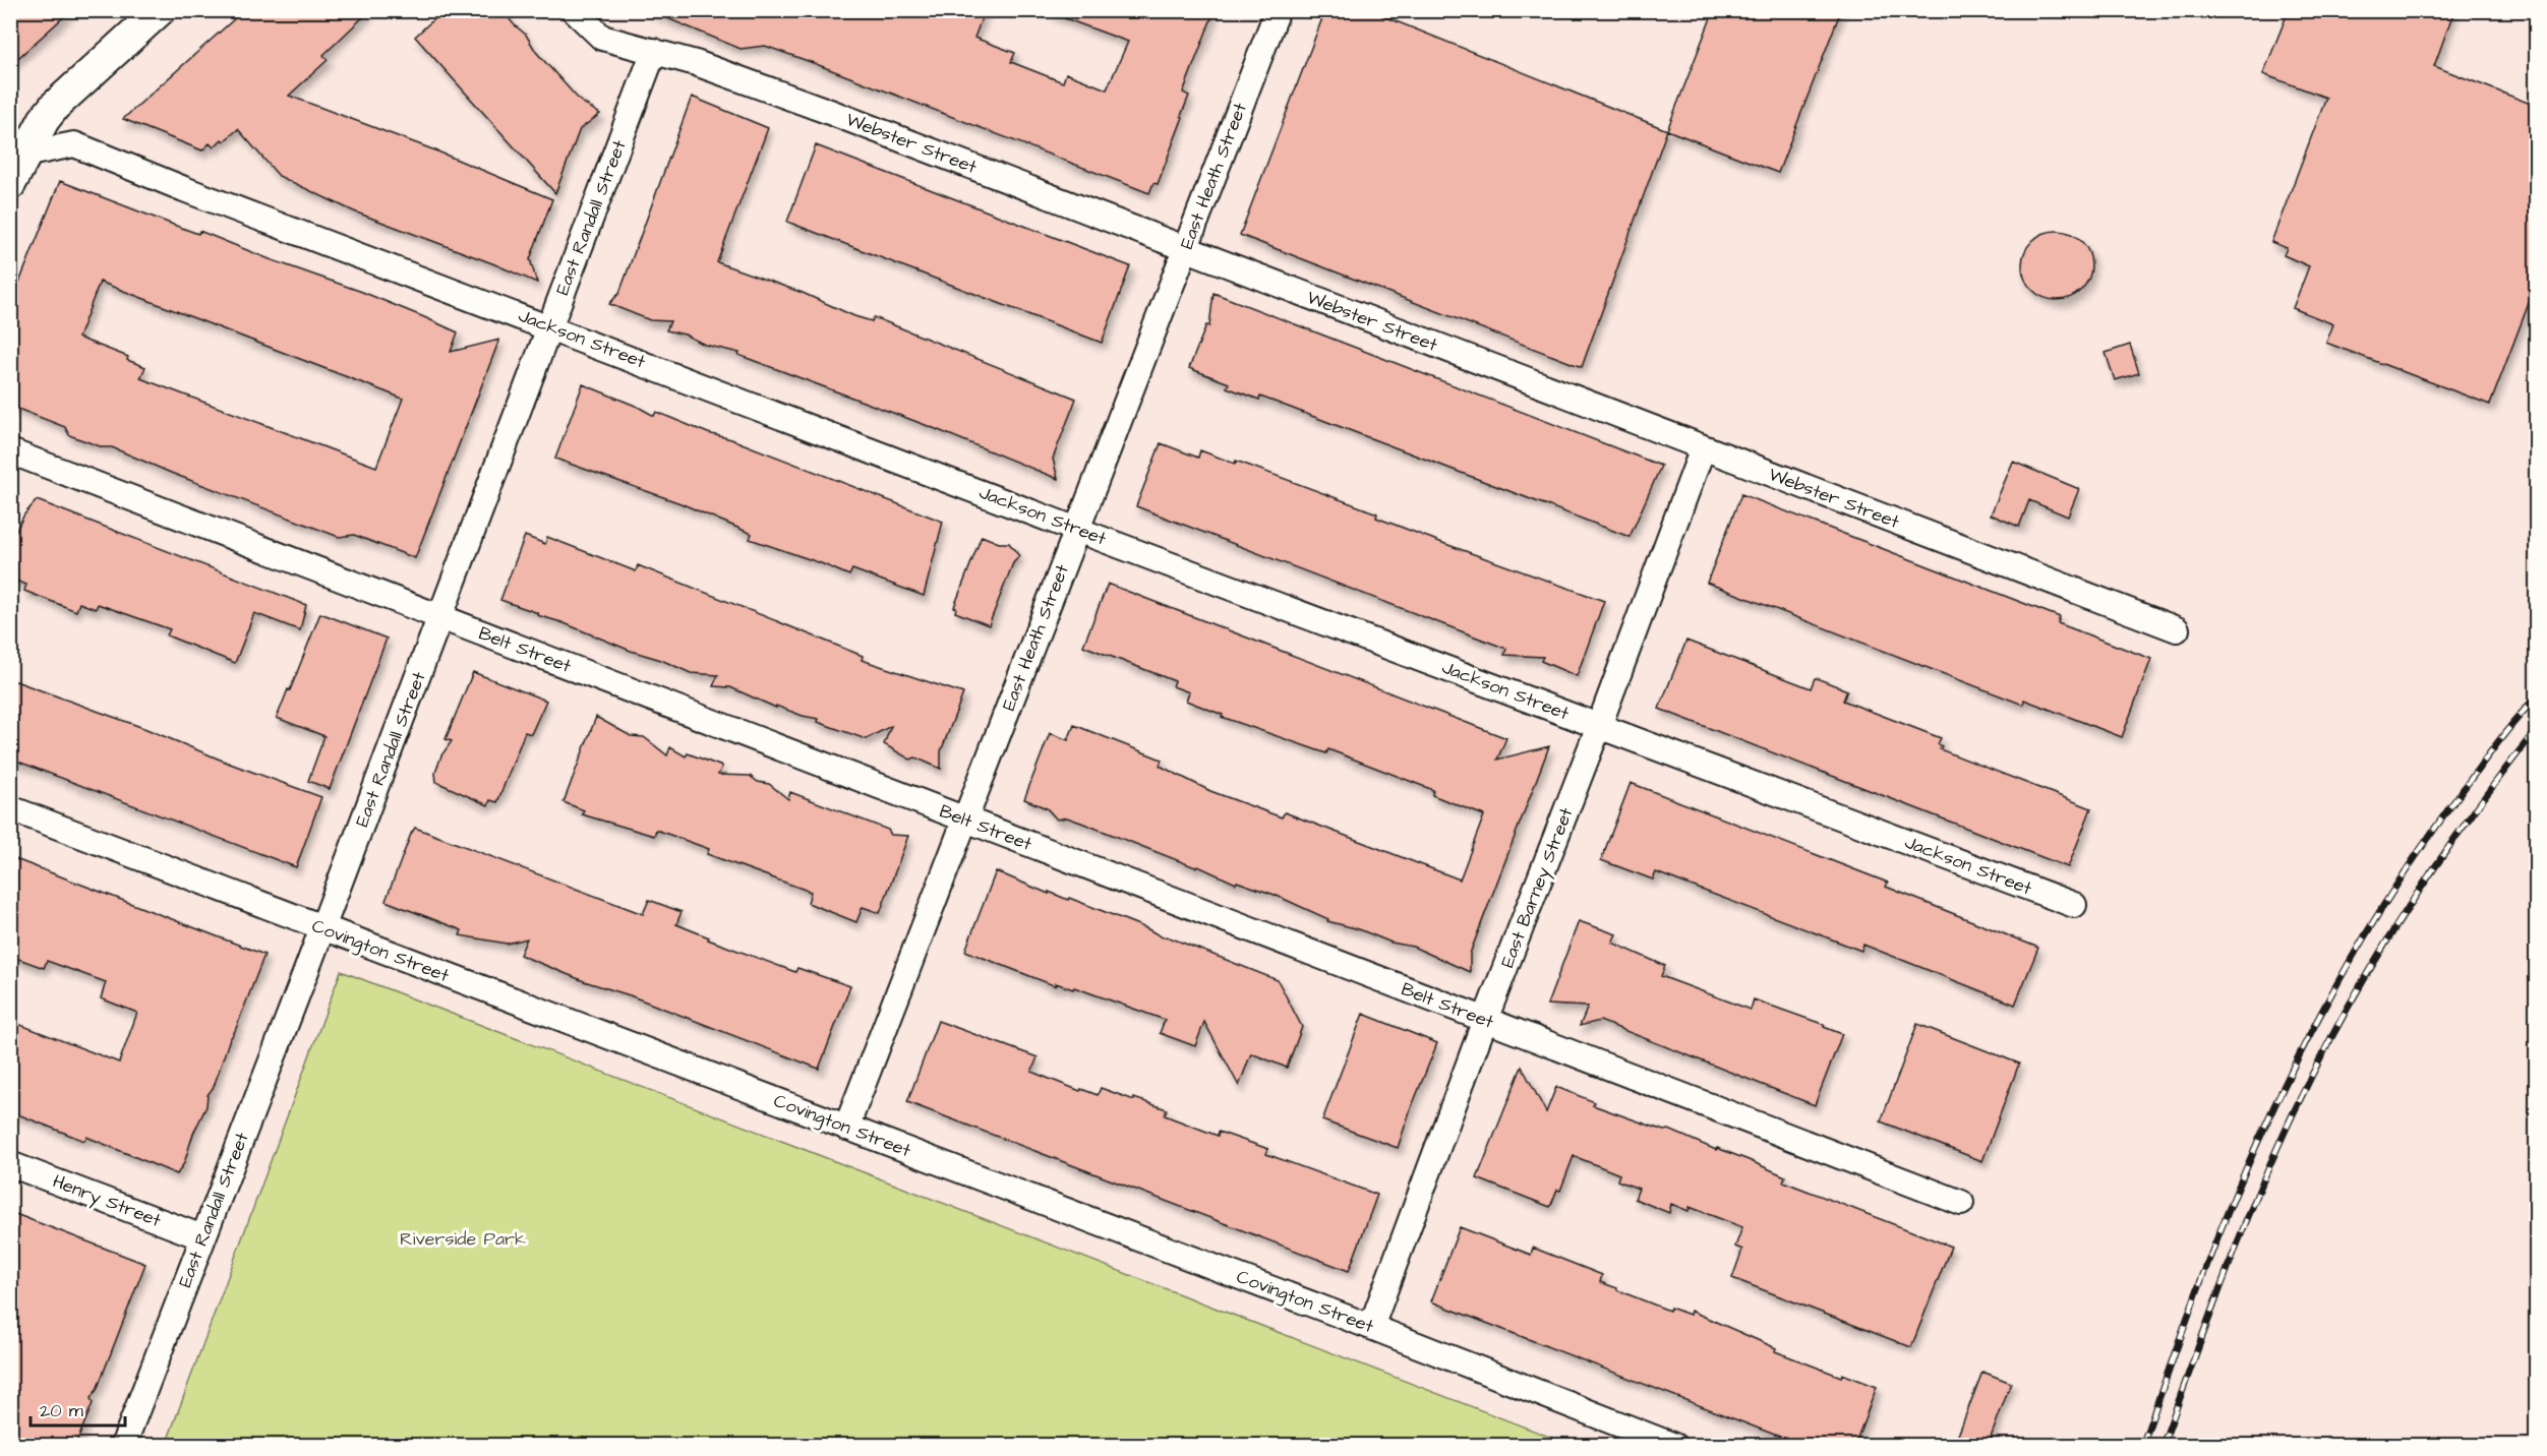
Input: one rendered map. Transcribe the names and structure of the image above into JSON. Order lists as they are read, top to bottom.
{
  "streets": {
    "street": [
      "Webster Street",
      "East Heath Street",
      "East Randall Street",
      "Jackson Street",
      "Belt Street",
      "East Barney Street",
      "Covington Street",
      "Henry Street"
    ]
  },
  "crossings": [
    ["Webster Street", "East Heath Street"],
    ["Webster Street", "East Randall Street"],
    ["Webster Street", "East Barney Street"],
    ["East Heath Street", "Jackson Street"],
    ["East Heath Street", "Belt Street"],
    ["East Heath Street", "Covington Street"],
    ["East Randall Street", "Jackson Street"],
    ["East Randall Street", "Belt Street"],
    ["East Randall Street", "Covington Street"],
    ["East Randall Street", "Henry Street"],
    ["Jackson Street", "East Barney Street"],
    ["Belt Street", "East Barney Street"],
    ["East Barney Street", "Covington Street"]
  ],
  "parks": ["Riverside Park"],
  "scale_bar": "20 m"
}
